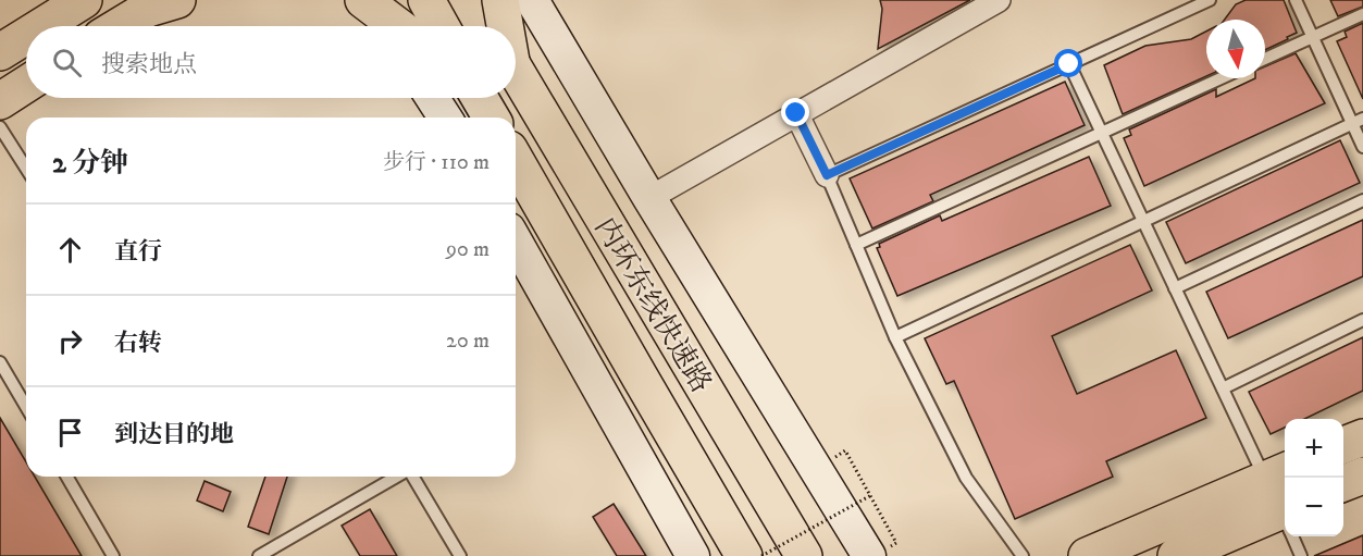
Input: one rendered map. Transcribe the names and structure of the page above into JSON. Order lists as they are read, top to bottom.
{
  "streets": {
    "main road": ["内环东线快速路"]
  },
  "north": "bottom",
  "page": {
    "search": "搜索地点",
    "heading": ["2 分钟", "步行 · 110 m"],
    "list": [
      ["直行", "90 m"],
      ["右转", "20 m"],
      "到达目的地"
    ],
    "map_buttons": ["+", "−"]
  }
}
